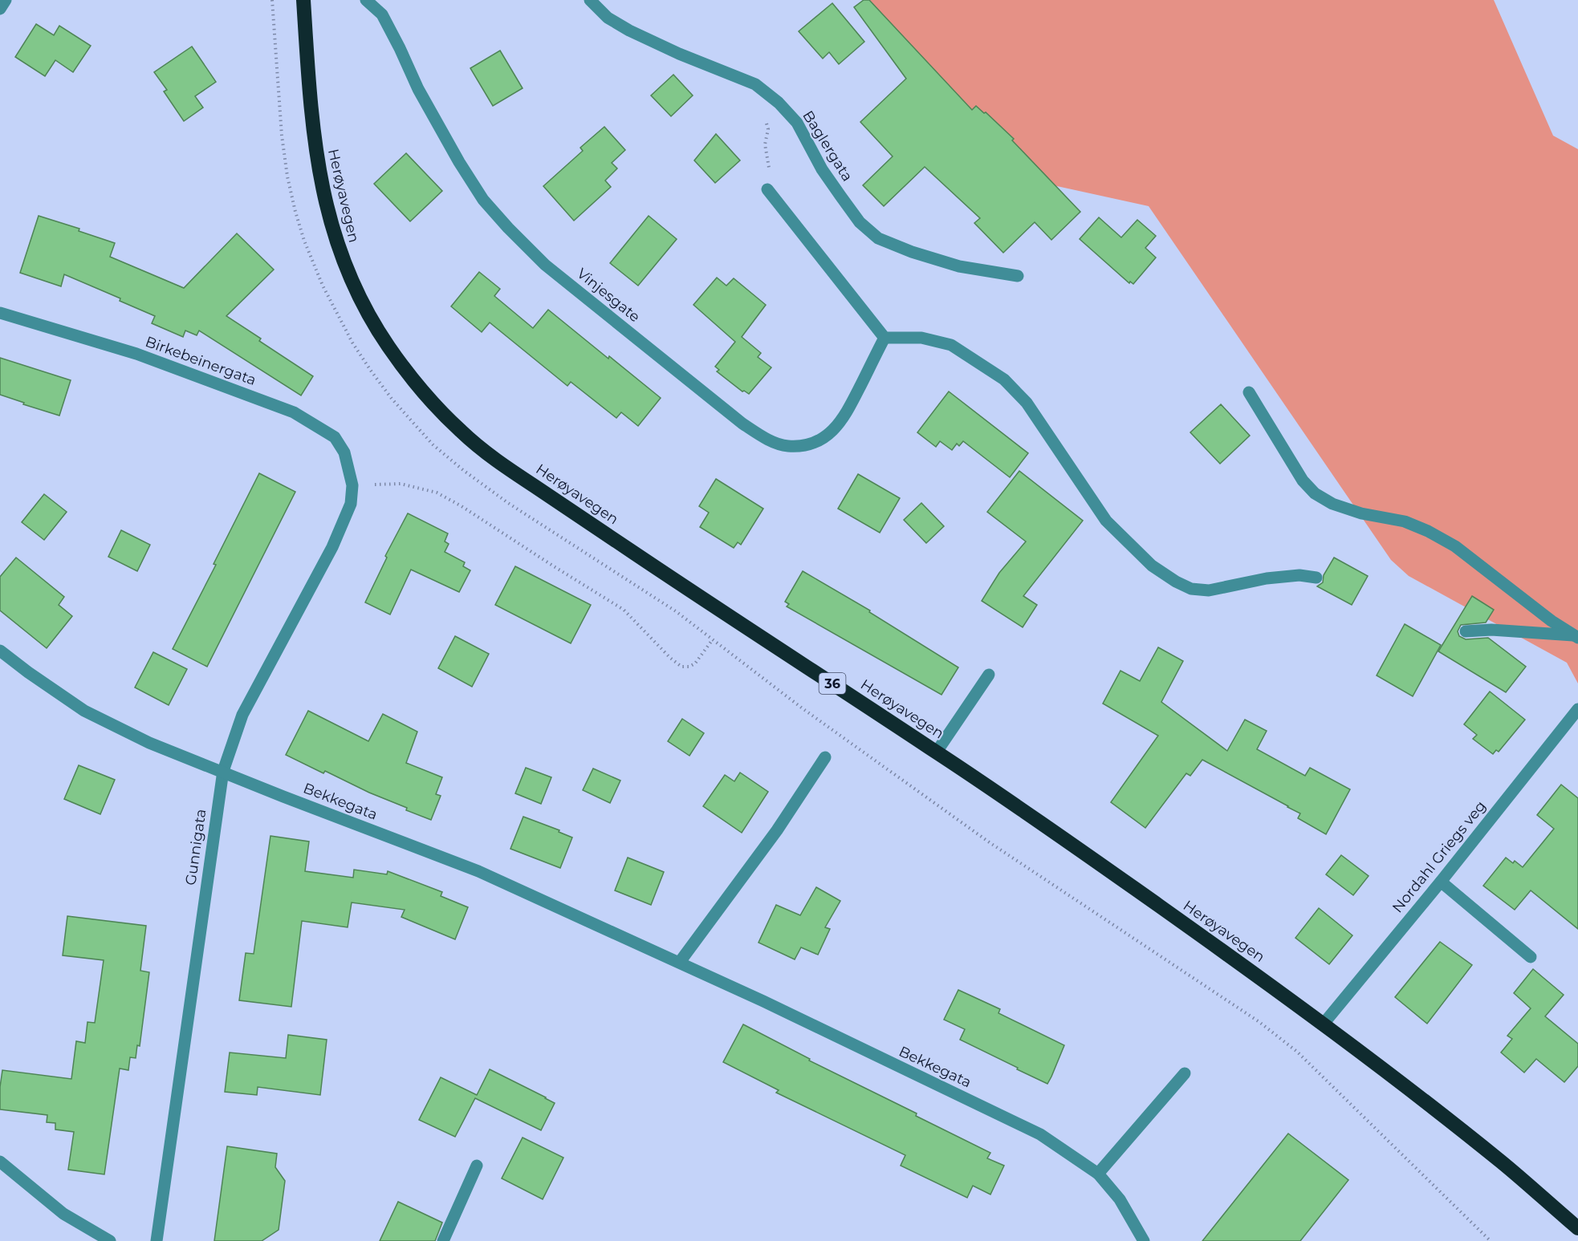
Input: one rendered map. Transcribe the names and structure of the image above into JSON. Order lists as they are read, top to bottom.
{
  "streets": {
    "highway": ["Herøyavegen", "36"],
    "street": [
      "Baglergata",
      "Vinjesgate",
      "Birkebeinergata",
      "Bekkegata",
      "Gunnigata",
      "Nordahl Griegs veg"
    ]
  },
  "crossings": [
    ["Herøyavegen", "Nordahl Griegs veg"],
    ["Birkebeinergata", "Gunnigata"],
    ["Bekkegata", "Gunnigata"]
  ]
}
